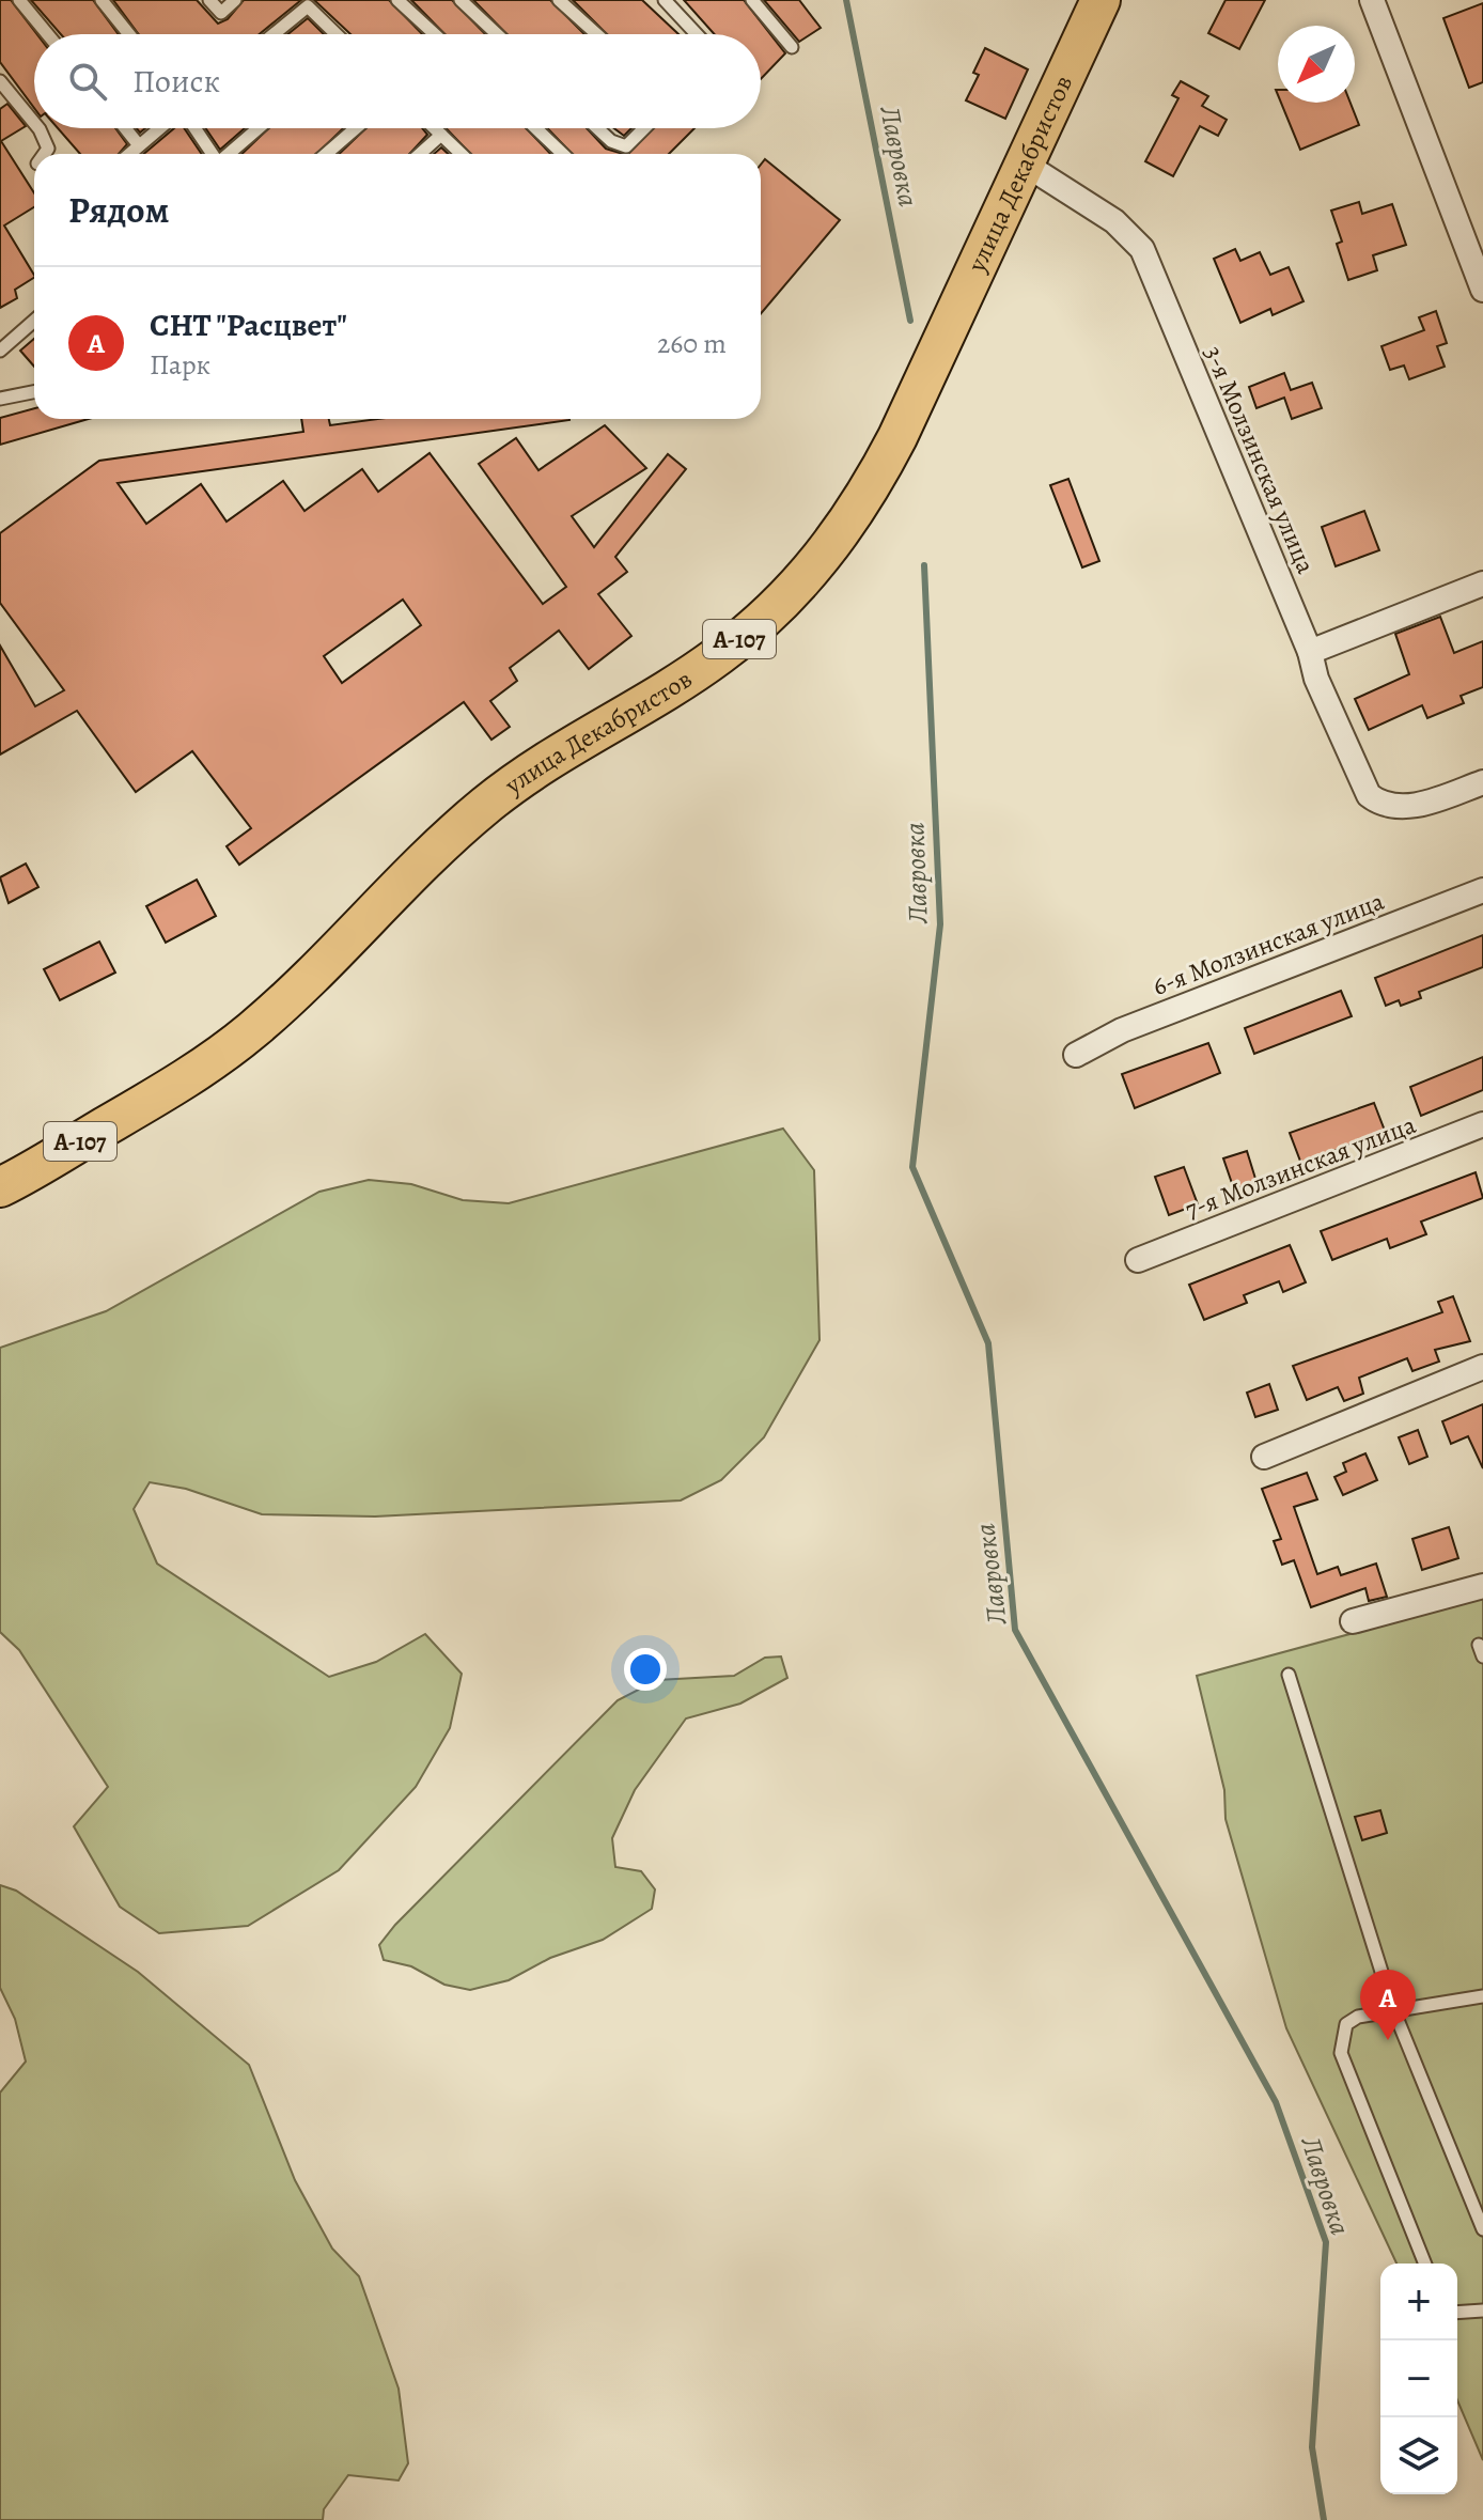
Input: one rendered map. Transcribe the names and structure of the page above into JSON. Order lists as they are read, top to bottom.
{
  "streets": {
    "highway": ["улица Декабристов", "А-107"],
    "street": ["3-я Молзинская улица", "6-я Молзинская улица", "7-я Молзинская улица"]
  },
  "crossings": [
    ["улица Декабристов", "3-я Молзинская улица"]
  ],
  "water": ["Лавровка"],
  "north": "bottom left",
  "page": {
    "search": "Поиск",
    "heading": "Рядом",
    "list": [
      {
        "mark": "A",
        "name": "СНТ \"Расцвет\"",
        "note": "Парк",
        "value": "260 m"
      }
    ],
    "pins": "A",
    "map_buttons": ["+", "−"]
  }
}
